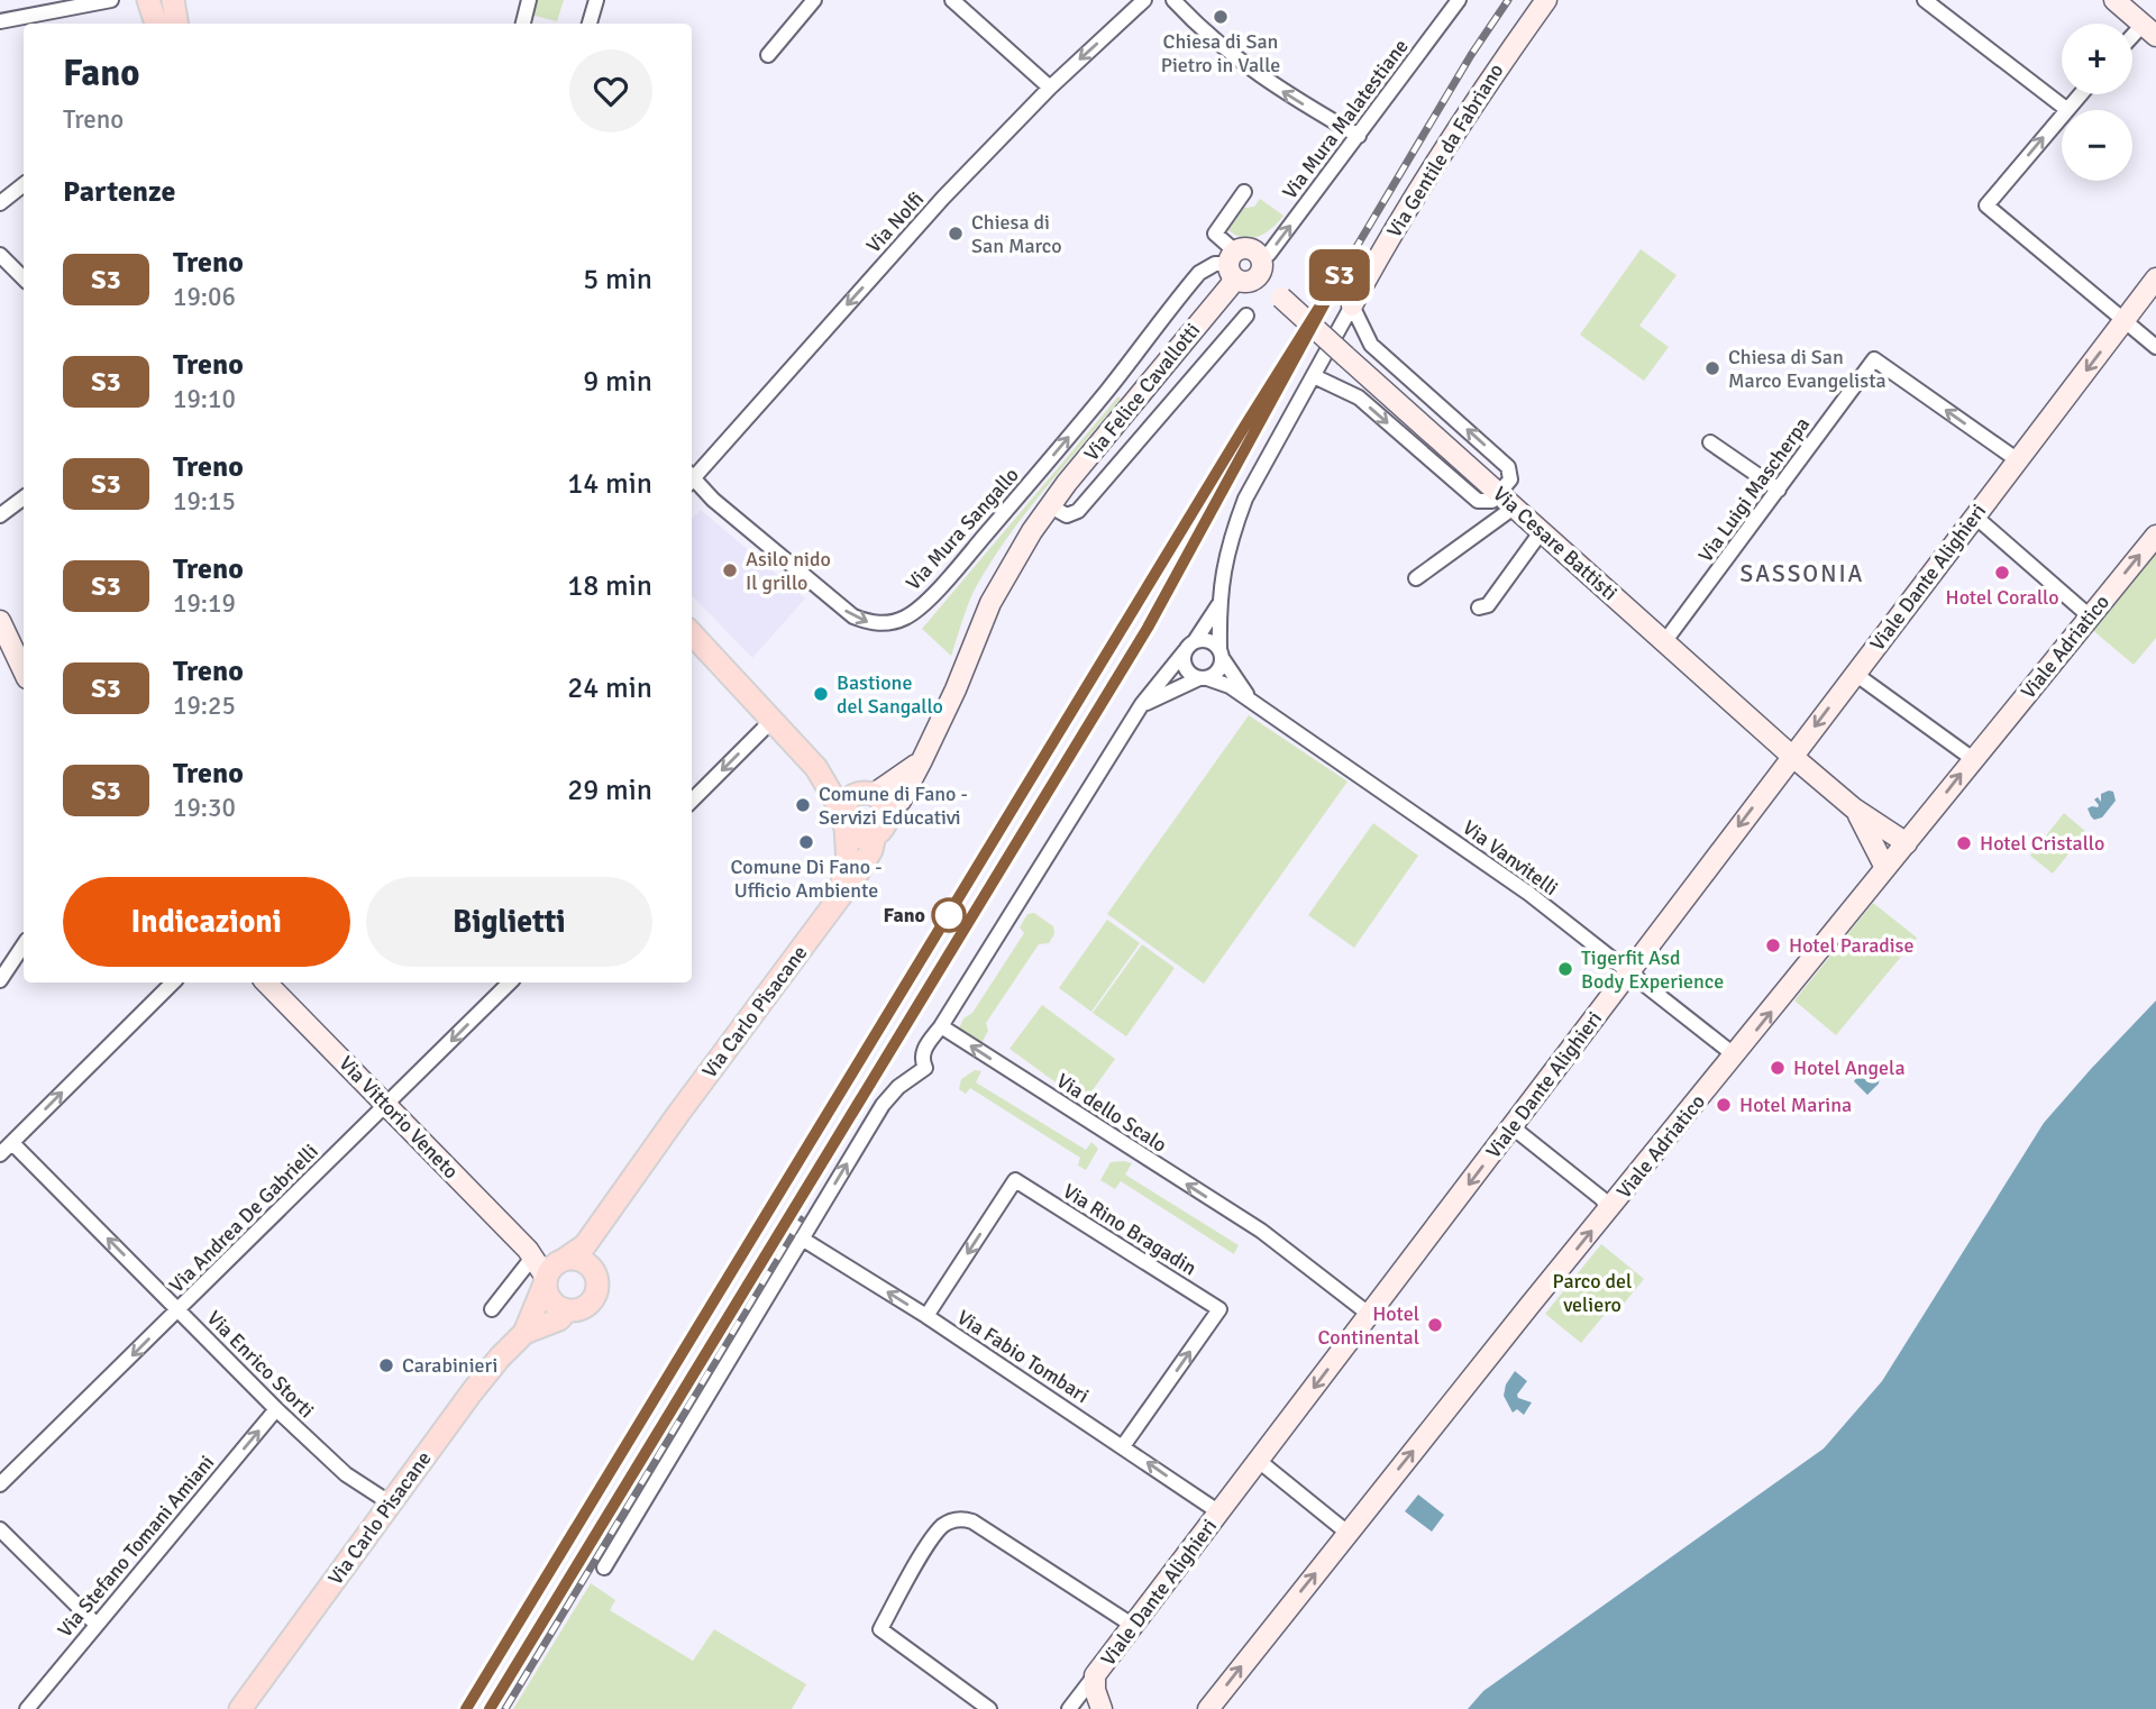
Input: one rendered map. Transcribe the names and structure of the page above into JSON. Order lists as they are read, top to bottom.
{
  "streets": {
    "main road": ["Via Carlo Pisacane"],
    "street": [
      "Via Mura Malatestiane",
      "Via Gentile da Fabriano",
      "Via Nolfi",
      "Via Felice Cavallotti",
      "Via Luigi Mascherpa",
      "Via Mura Sangallo",
      "Via Cesare Battisti",
      "Viale Dante Alighieri",
      "Viale Adriatico",
      "Via Vanvitelli",
      "Via dello Scalo",
      "Via Vittorio Veneto",
      "Via Andrea De Gabrielli",
      "Via Rino Bragadin",
      "Via Fabio Tombari",
      "Via Enrico Storti",
      "Via Stefano Tomani Amiani"
    ]
  },
  "crossings": [
    ["Via Mura Malatestiane", "Via Cesare Battisti"],
    ["Via Gentile da Fabriano", "Via Vanvitelli"],
    ["Via Felice Cavallotti", "Via Mura Sangallo"],
    ["Via Felice Cavallotti", "Via Carlo Pisacane"],
    ["Via Luigi Mascherpa", "Via Cesare Battisti"],
    ["Via Luigi Mascherpa", "Viale Dante Alighieri"],
    ["Via Cesare Battisti", "Viale Dante Alighieri"],
    ["Via Cesare Battisti", "Viale Adriatico"],
    ["Viale Dante Alighieri", "Via Vanvitelli"],
    ["Viale Dante Alighieri", "Via dello Scalo"],
    ["Viale Dante Alighieri", "Via Fabio Tombari"],
    ["Viale Adriatico", "Via Vanvitelli"],
    ["Via Carlo Pisacane", "Via Enrico Storti"],
    ["Via Vittorio Veneto", "Via Andrea De Gabrielli"],
    ["Via Andrea De Gabrielli", "Via Enrico Storti"],
    ["Via Rino Bragadin", "Via Fabio Tombari"],
    ["Via Enrico Storti", "Via Stefano Tomani Amiani"]
  ],
  "one_way": [
    "Via Mura Malatestiane",
    "Via Nolfi",
    "Viale Dante Alighieri",
    "Viale Adriatico",
    "Via dello Scalo",
    "Via Andrea De Gabrielli",
    "Via Fabio Tombari",
    "Via Enrico Storti",
    "Via Stefano Tomani Amiani"
  ],
  "districts": ["SASSONIA"],
  "parks": ["Parco del veliero"],
  "places": [
    "Chiesa di San Pietro in Valle",
    "Chiesa di San Marco",
    "Chiesa di San Marco Evangelista",
    "Asilo nido Il grillo",
    "Hotel Corallo",
    "Bastione del Sangallo",
    "Comune di Fano - Servizi Educativi",
    "Comune Di Fano - Ufficio Ambiente",
    "Hotel Cristallo",
    "Fano",
    "Hotel Paradise",
    "Tigerfit Asd Body Experience",
    "Hotel Angela",
    "Hotel Marina",
    "Hotel Continental",
    "Carabinieri"
  ],
  "page": {
    "on_map": "S3",
    "map_buttons": ["+", "−"],
    "heading": [
      ["Fano", "Treno"],
      "Partenze"
    ],
    "list": [
      {
        "mark": "S3",
        "name": "Treno",
        "note": "19:06",
        "value": "5 min"
      },
      {
        "mark": "S3",
        "name": "Treno",
        "note": "19:10",
        "value": "9 min"
      },
      {
        "mark": "S3",
        "name": "Treno",
        "note": "19:15",
        "value": "14 min"
      },
      {
        "mark": "S3",
        "name": "Treno",
        "note": "19:19",
        "value": "18 min"
      },
      {
        "mark": "S3",
        "name": "Treno",
        "note": "19:25",
        "value": "24 min"
      },
      {
        "mark": "S3",
        "name": "Treno",
        "note": "19:30",
        "value": "29 min"
      }
    ],
    "buttons": ["Indicazioni", "Biglietti"]
  }
}
